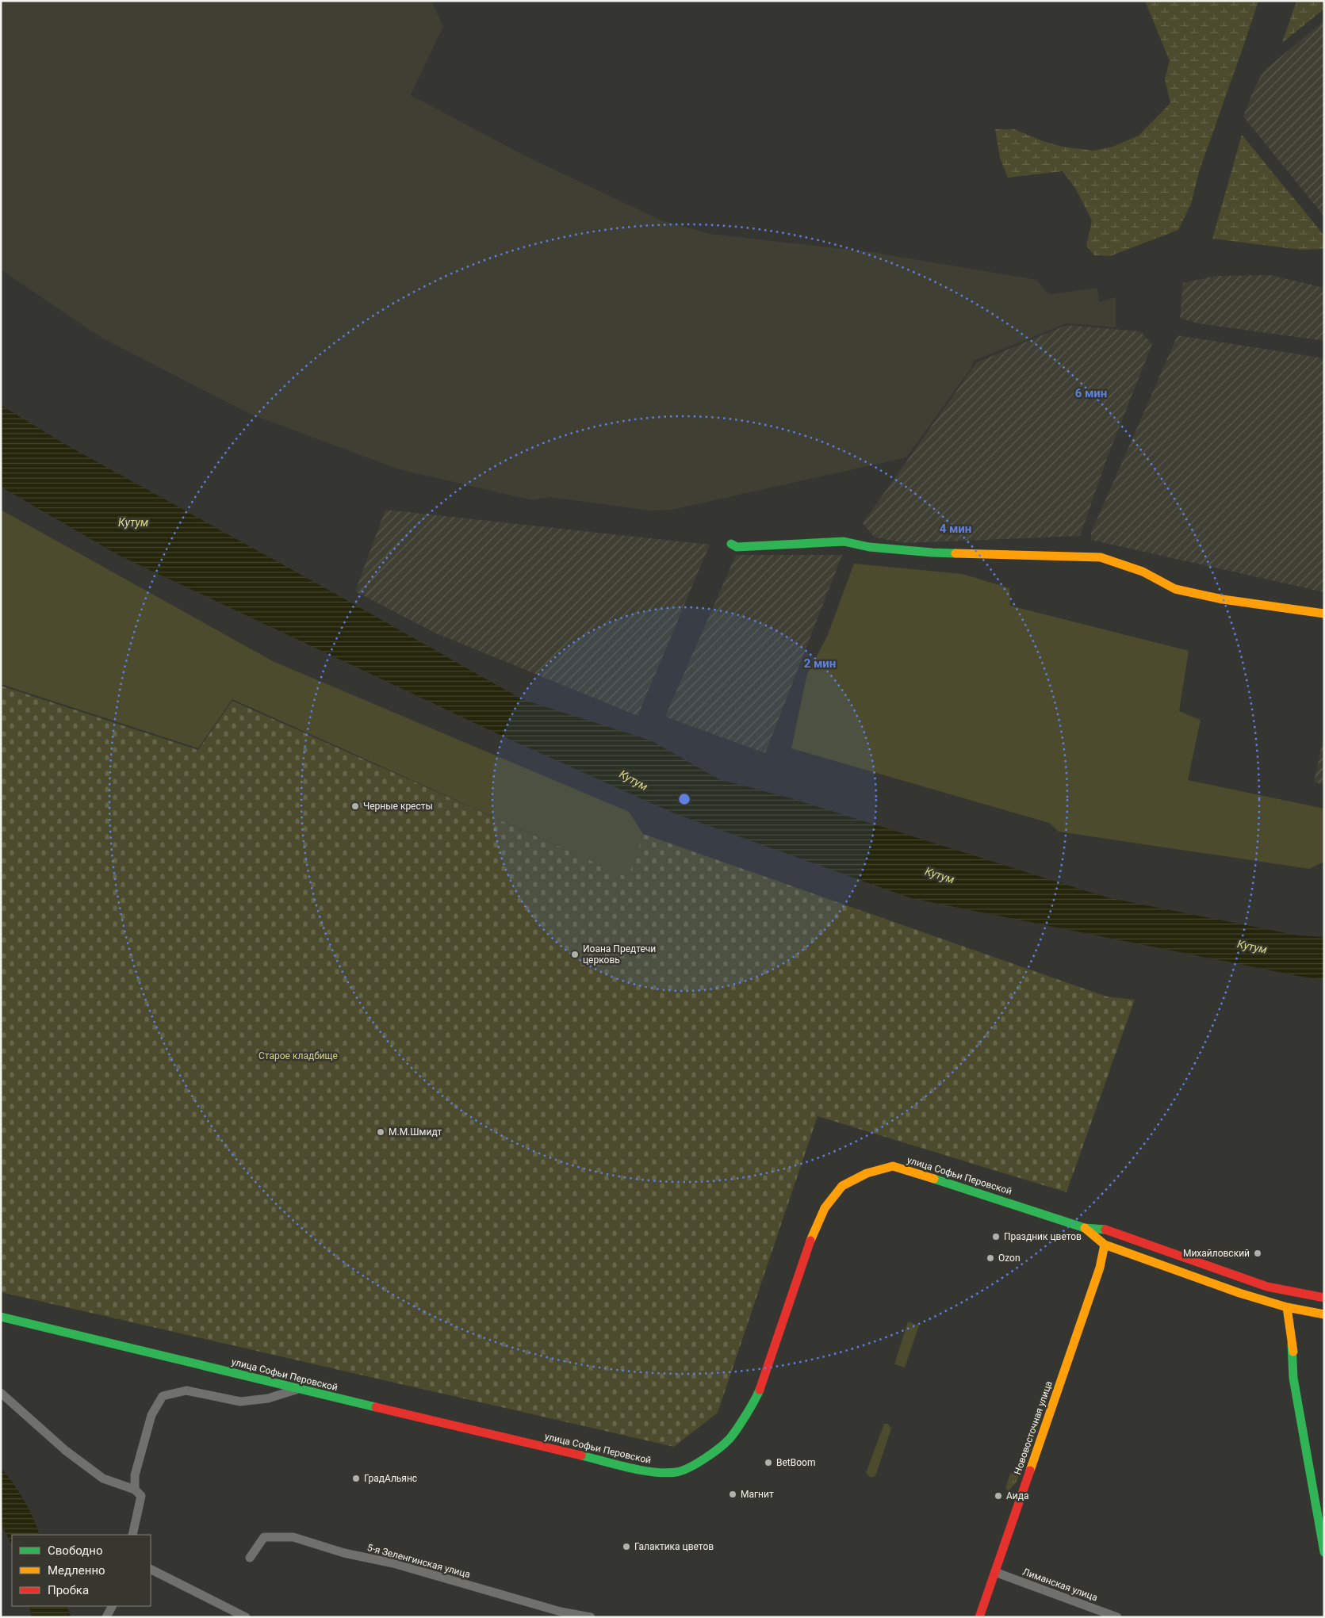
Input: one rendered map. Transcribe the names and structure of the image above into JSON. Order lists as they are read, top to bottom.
{
  "streets": {
    "main road": ["улица Софьи Перовской", "Нововосточная улица"],
    "street": ["5-я Зеленгинская улица", "Лиманская улица"]
  },
  "crossings": [
    ["улица Софьи Перовской", "Нововосточная улица"],
    ["Нововосточная улица", "Лиманская улица"]
  ],
  "water": ["Кутум"],
  "parks": ["Старое кладбище"],
  "places": [
    "Черные кресты",
    "Иоана Предтечи церковь",
    "М.М.Шмидт",
    "Праздник цветов",
    "Михайловский",
    "Ozon",
    "BetBoom",
    "ГрадАльянс",
    "Магнит",
    "Аида",
    "Галактика цветов"
  ],
  "legend": ["Свободно", "Медленно", "Пробка"],
  "rings": ["6 мин", "4 мин", "2 мин"]
}
